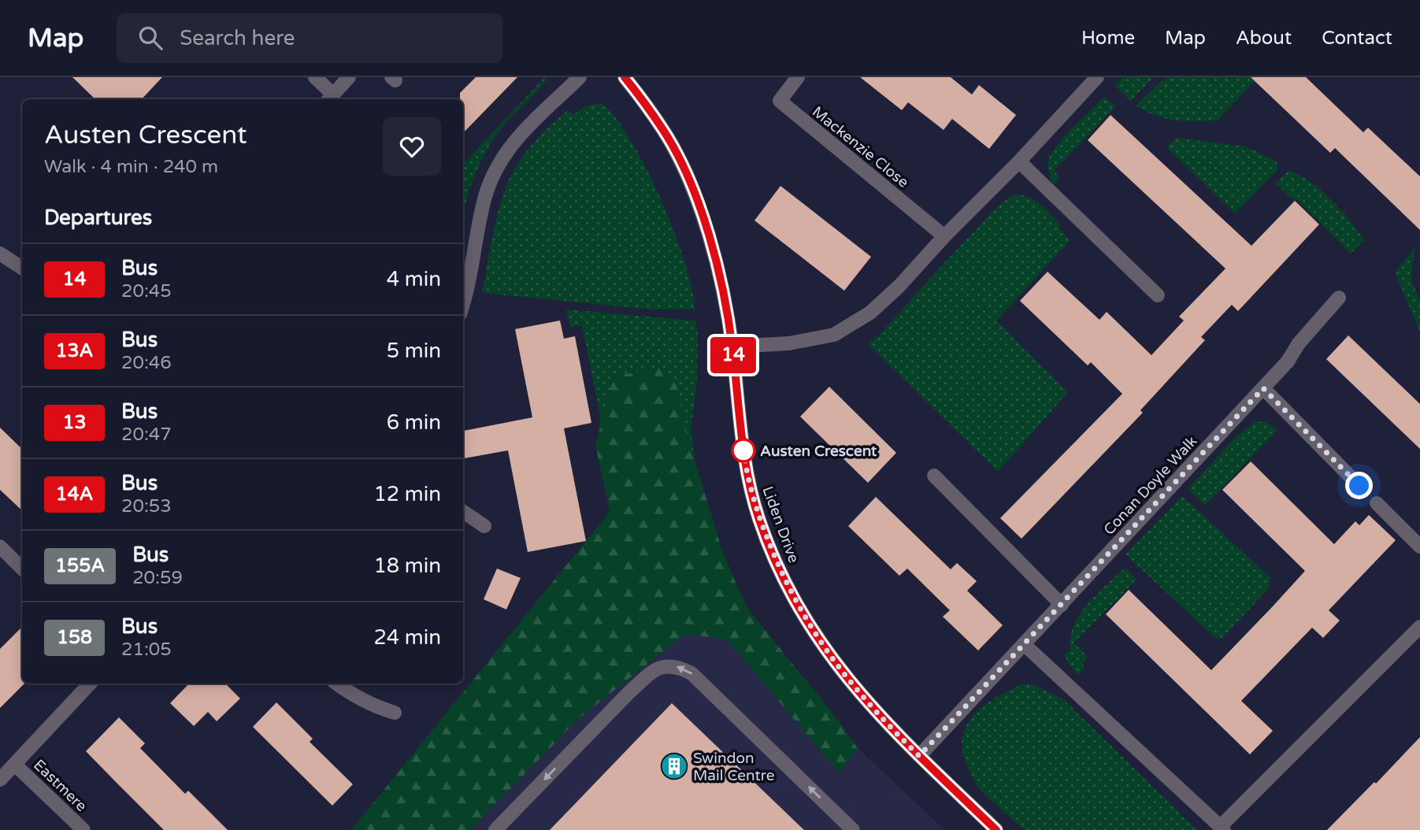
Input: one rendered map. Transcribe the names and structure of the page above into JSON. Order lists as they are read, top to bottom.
{
  "streets": {
    "street": [
      "Mackenzie Close",
      "Conan Doyle Walk",
      "Liden Drive",
      "Eastmere"
    ]
  },
  "crossings": [
    ["Conan Doyle Walk", "Liden Drive"]
  ],
  "places": {
    "other": ["Austen Crescent"],
    "building": ["Swindon Mail Centre"]
  },
  "lines": ["bus line 14"],
  "page": {
    "header": "Map",
    "search": "Search here",
    "nav": [
      "Home",
      "Map",
      "About",
      "Contact"
    ],
    "on_map": "14",
    "heading": [
      ["Austen Crescent", "Walk · 4 min · 240 m"],
      "Departures"
    ],
    "list": [
      {
        "mark": "14",
        "name": "Bus",
        "note": "20:45",
        "value": "4 min"
      },
      {
        "mark": "13A",
        "name": "Bus",
        "note": "20:46",
        "value": "5 min"
      },
      {
        "mark": "13",
        "name": "Bus",
        "note": "20:47",
        "value": "6 min"
      },
      {
        "mark": "14A",
        "name": "Bus",
        "note": "20:53",
        "value": "12 min"
      },
      {
        "mark": "155A",
        "name": "Bus",
        "note": "20:59",
        "value": "18 min"
      },
      {
        "mark": "158",
        "name": "Bus",
        "note": "21:05",
        "value": "24 min"
      }
    ]
  }
}
